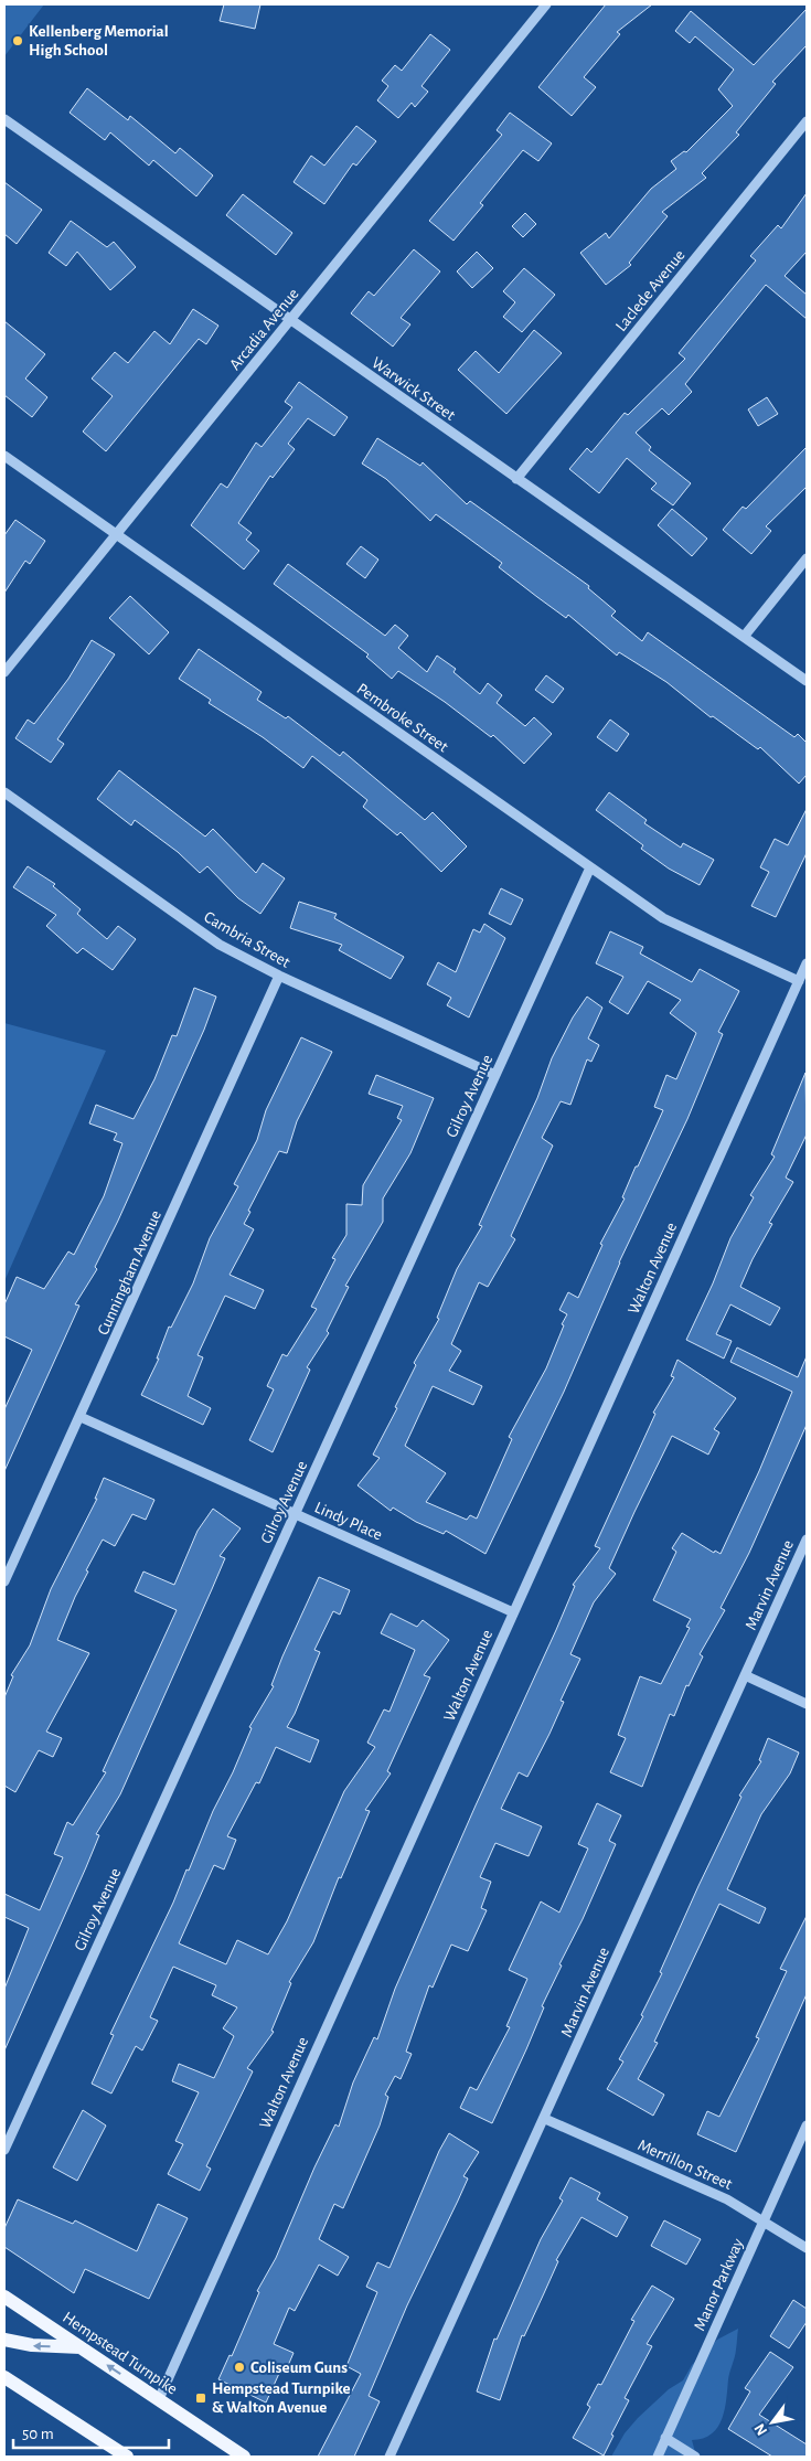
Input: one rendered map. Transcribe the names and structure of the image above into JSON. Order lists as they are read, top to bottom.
{
  "streets": {
    "main road": ["Hempstead Turnpike"],
    "street": [
      "Laclede Avenue",
      "Arcadia Avenue",
      "Warwick Street",
      "Pembroke Street",
      "Cambria Street",
      "Gilroy Avenue",
      "Walton Avenue",
      "Cunningham Avenue",
      "Lindy Place",
      "Marvin Avenue",
      "Merrillon Street",
      "Manor Parkway"
    ]
  },
  "crossings": [
    ["Laclede Avenue", "Warwick Street"],
    ["Arcadia Avenue", "Warwick Street"],
    ["Arcadia Avenue", "Pembroke Street"],
    ["Pembroke Street", "Gilroy Avenue"],
    ["Pembroke Street", "Walton Avenue"],
    ["Cambria Street", "Gilroy Avenue"],
    ["Cambria Street", "Cunningham Avenue"],
    ["Gilroy Avenue", "Lindy Place"],
    ["Walton Avenue", "Lindy Place"],
    ["Walton Avenue", "Hempstead Turnpike"],
    ["Cunningham Avenue", "Lindy Place"],
    ["Marvin Avenue", "Merrillon Street"],
    ["Merrillon Street", "Manor Parkway"]
  ],
  "places": {
    "other": ["Kellenberg Memorial High School", "Coliseum Guns"],
    "transit": ["Hempstead Turnpike & Walton Avenue"]
  },
  "scale_bar": "50 m",
  "north": "bottom left"
}
